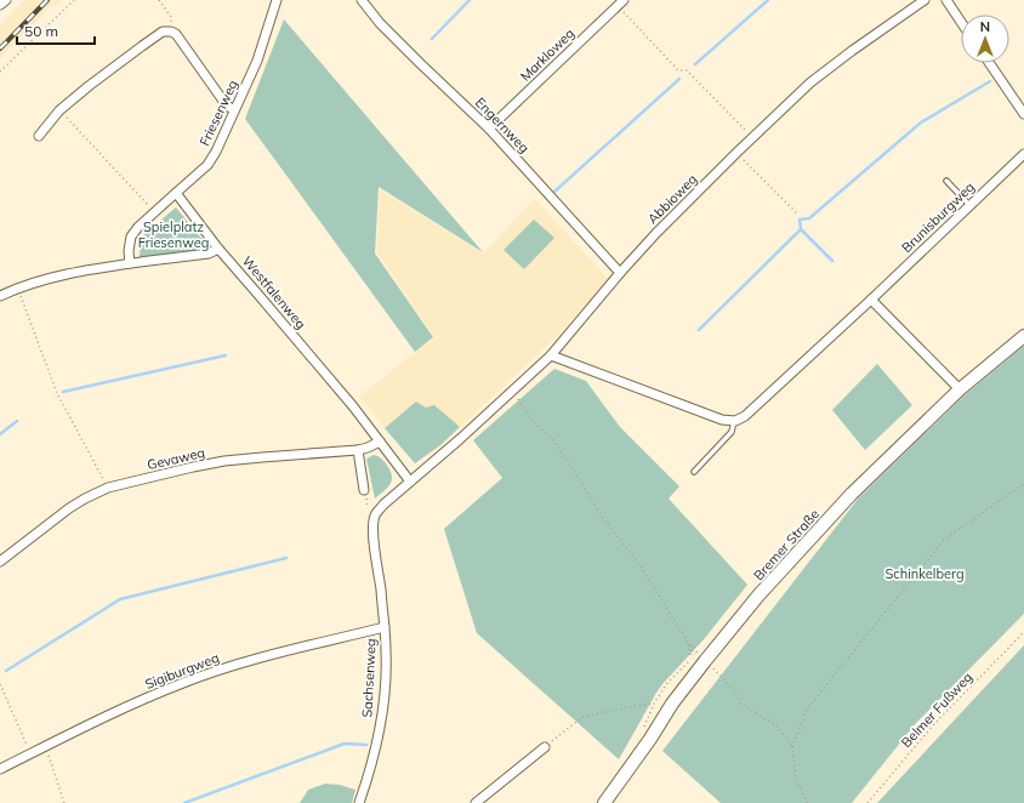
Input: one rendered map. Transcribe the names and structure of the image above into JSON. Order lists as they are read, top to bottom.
{
  "streets": {
    "main road": ["Bremer Straße"],
    "street": [
      "Markloweg",
      "Friesenweg",
      "Engernweg",
      "Abbioweg",
      "Brunisburgweg",
      "Westfalenweg",
      "Gevaweg",
      "Sigiburgweg",
      "Sachsenweg"
    ],
    "path": ["Belmer Fußweg"]
  },
  "crossings": [
    ["Markloweg", "Engernweg"],
    ["Friesenweg", "Westfalenweg"],
    ["Engernweg", "Abbioweg"],
    ["Abbioweg", "Westfalenweg"],
    ["Abbioweg", "Sachsenweg"],
    ["Westfalenweg", "Gevaweg"],
    ["Sigiburgweg", "Sachsenweg"]
  ],
  "parks": ["Spielplatz Friesenweg", "Schinkelberg"],
  "scale_bar": "50 m",
  "north": "top"
}
